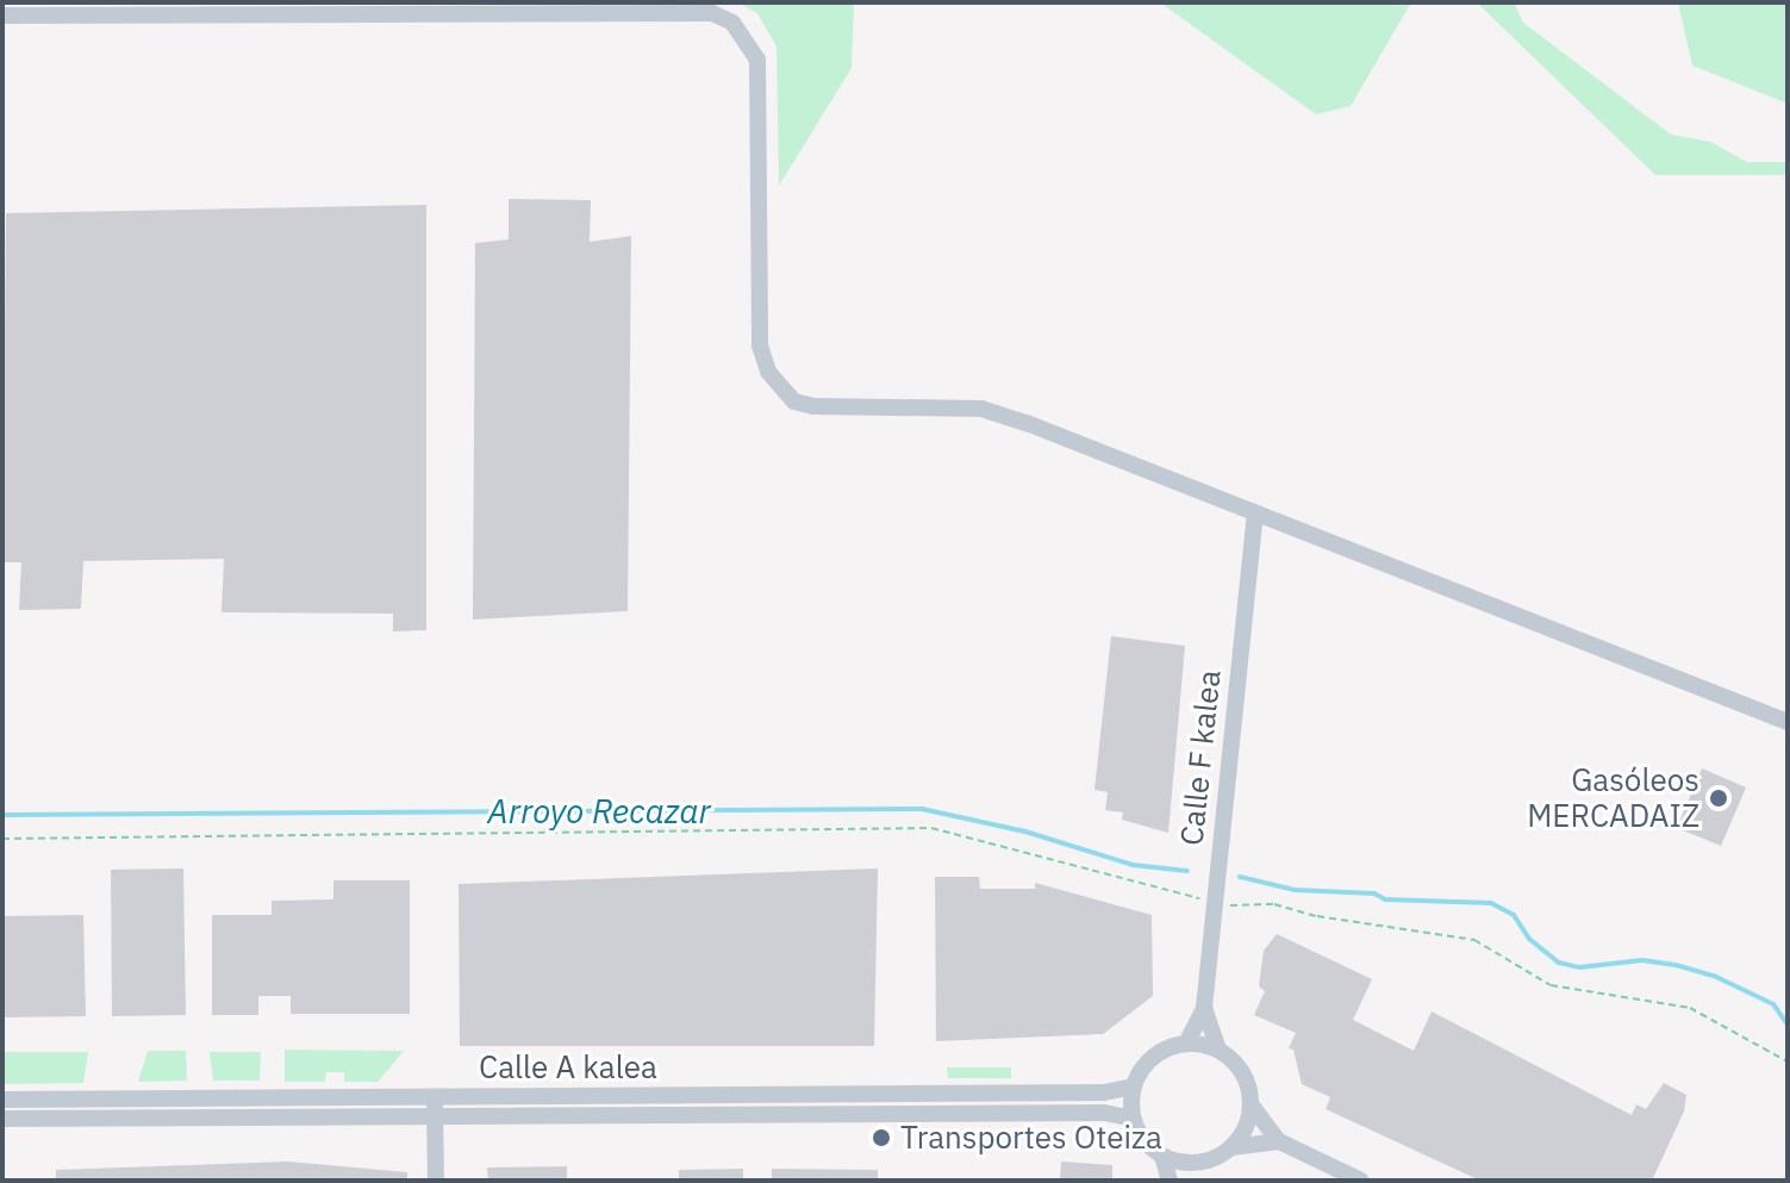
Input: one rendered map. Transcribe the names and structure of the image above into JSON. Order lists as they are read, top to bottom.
{
  "streets": {
    "street": ["Calle F kalea", "Calle A kalea"]
  },
  "crossings": [
    ["Calle F kalea", "Calle A kalea"]
  ],
  "water": ["Arroyo Recazar"],
  "places": ["Gasóleos MERCADAIZ", "Transportes Oteiza"]
}
